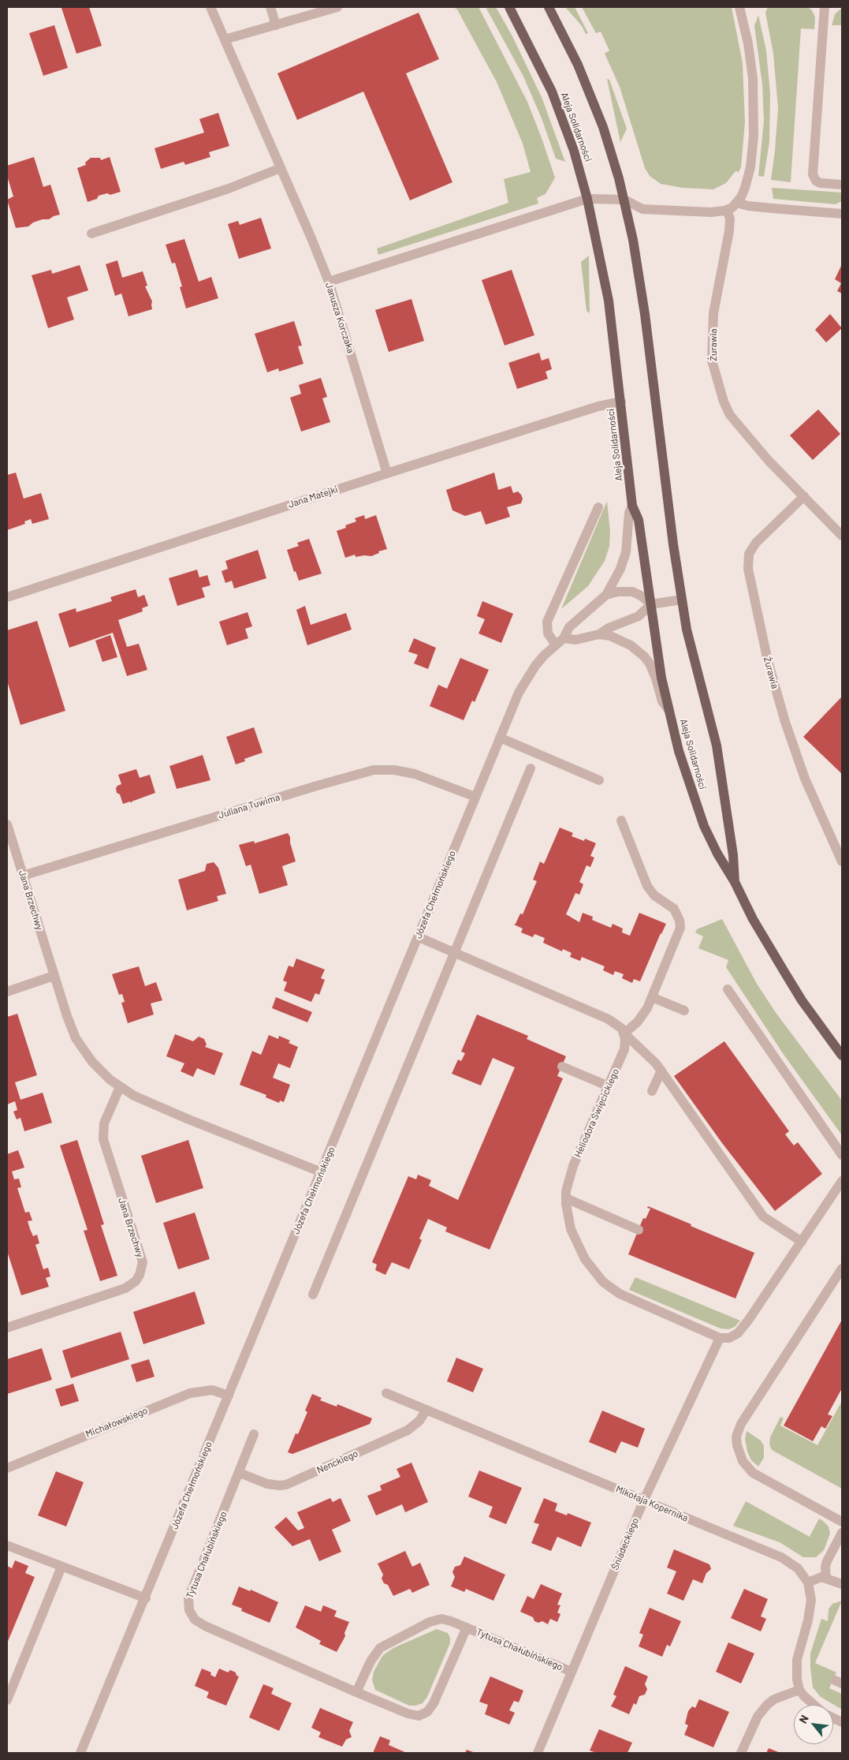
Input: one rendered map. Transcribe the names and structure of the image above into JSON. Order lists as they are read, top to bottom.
{
  "streets": {
    "main road": ["Aleja Solidarności"],
    "street": [
      "Janusza Korczaka",
      "Żurawia",
      "Jana Matejki",
      "Juliana Tuwima",
      "Józefa Chełmońskiego",
      "Jana Brzechwy",
      "Heliodora Święcickiego",
      "Michałowskiego",
      "Nenckiego",
      "Mikołaja Kopernika",
      "Śniadeckiego",
      "Tytusa Chałubińskiego"
    ]
  },
  "crossings": [
    ["Aleja Solidarności", "Jana Matejki"],
    ["Aleja Solidarności", "Józefa Chełmońskiego"],
    ["Janusza Korczaka", "Jana Matejki"],
    ["Juliana Tuwima", "Józefa Chełmońskiego"],
    ["Juliana Tuwima", "Jana Brzechwy"],
    ["Józefa Chełmońskiego", "Jana Brzechwy"],
    ["Józefa Chełmońskiego", "Michałowskiego"],
    ["Heliodora Święcickiego", "Śniadeckiego"],
    ["Nenckiego", "Mikołaja Kopernika"],
    ["Nenckiego", "Tytusa Chałubińskiego"],
    ["Mikołaja Kopernika", "Śniadeckiego"],
    ["Śniadeckiego", "Tytusa Chałubińskiego"]
  ],
  "north": "top left"
}
